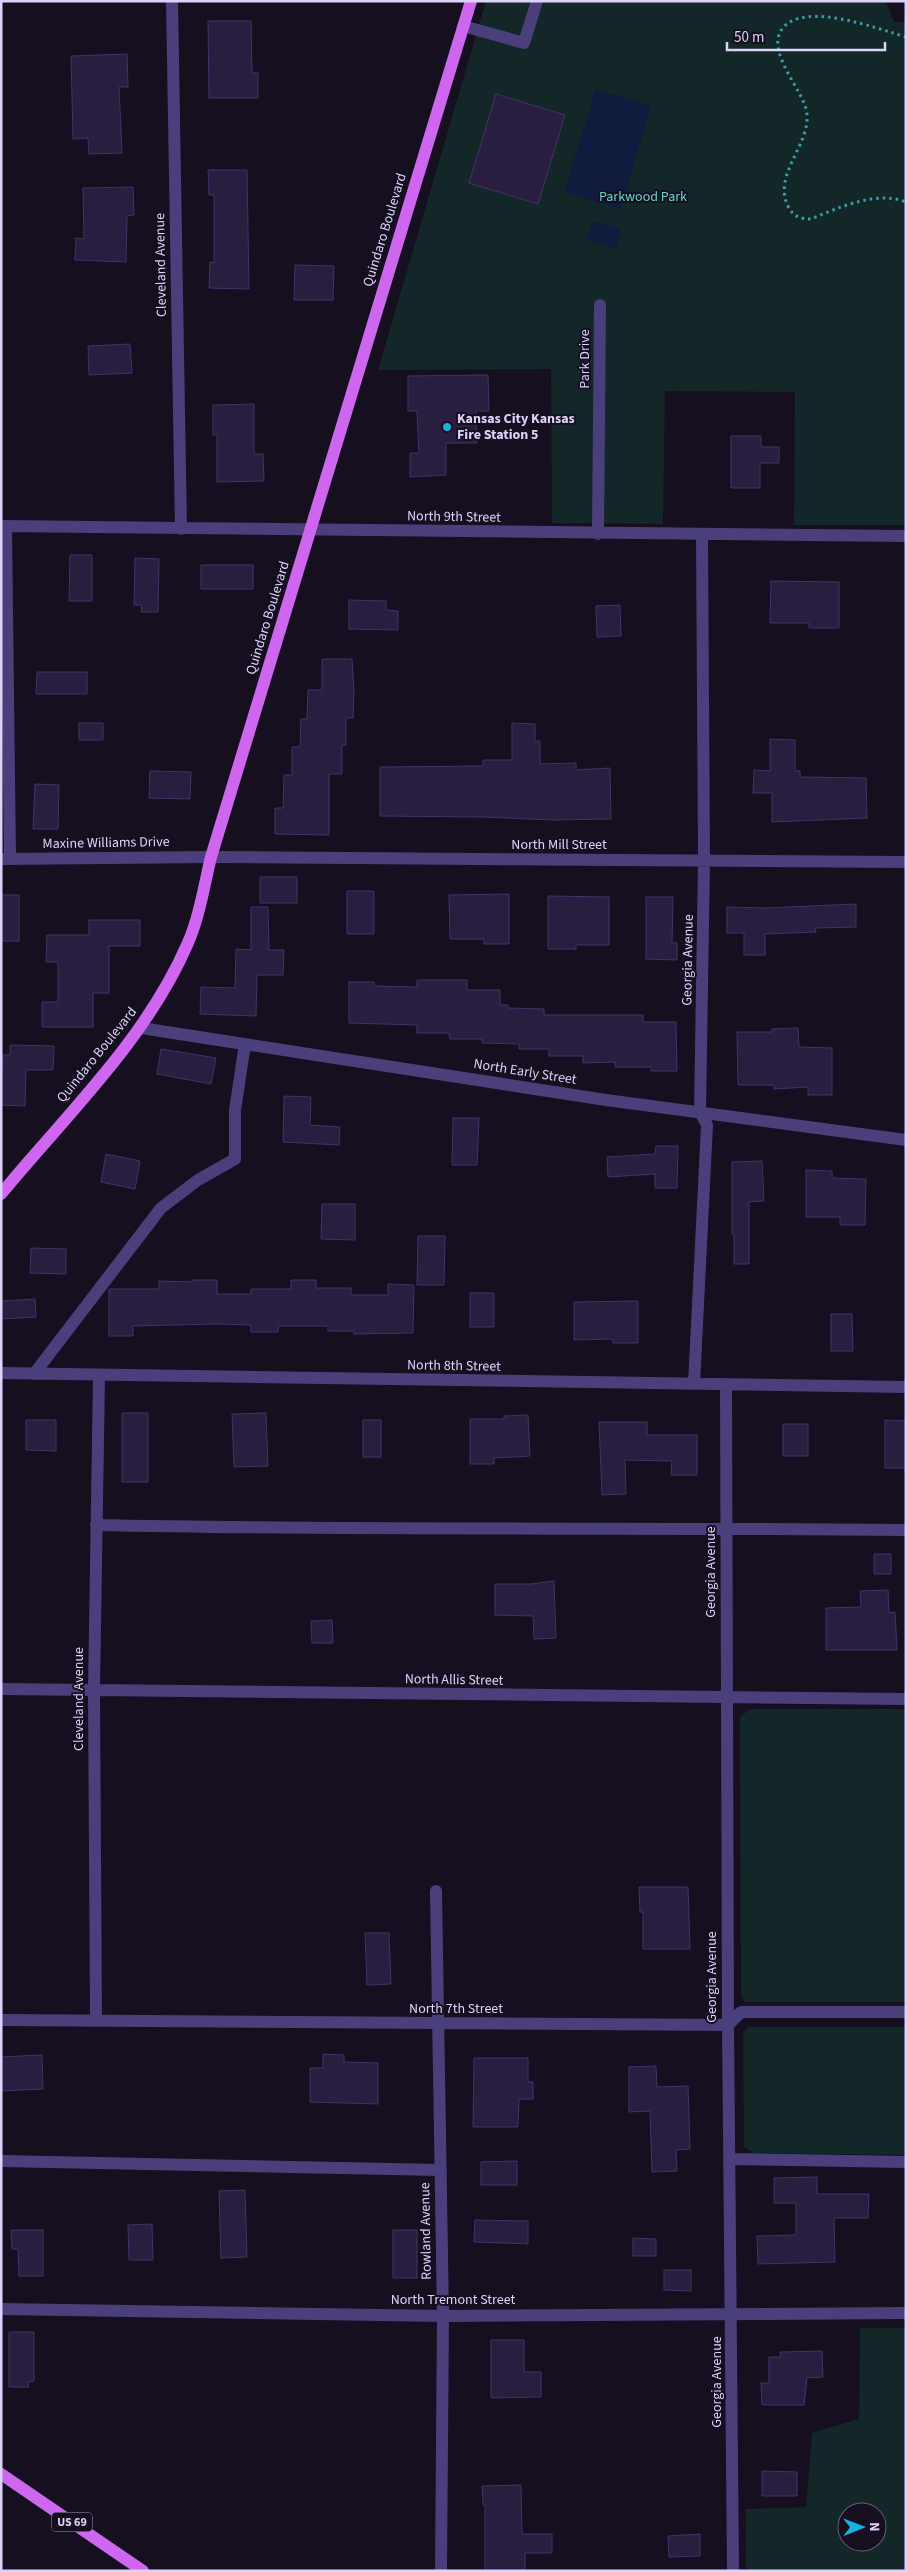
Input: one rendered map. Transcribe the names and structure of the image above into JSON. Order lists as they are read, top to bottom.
{
  "streets": {
    "main road": ["Quindaro Boulevard", "US 69"],
    "street": [
      "Cleveland Avenue",
      "Park Drive",
      "North 9th Street",
      "Maxine Williams Drive",
      "North Mill Street",
      "Georgia Avenue",
      "North Early Street",
      "North 8th Street",
      "North Allis Street",
      "North 7th Street",
      "Rowland Avenue",
      "North Tremont Street"
    ]
  },
  "crossings": [
    ["Quindaro Boulevard", "North 9th Street"],
    ["Quindaro Boulevard", "Maxine Williams Drive"],
    ["Quindaro Boulevard", "North Mill Street"],
    ["Quindaro Boulevard", "North Early Street"],
    ["Cleveland Avenue", "North 9th Street"],
    ["Cleveland Avenue", "North 8th Street"],
    ["Cleveland Avenue", "North Allis Street"],
    ["Cleveland Avenue", "North 7th Street"],
    ["Park Drive", "North 9th Street"],
    ["North 9th Street", "Georgia Avenue"],
    ["Maxine Williams Drive", "North Mill Street"],
    ["North Mill Street", "Georgia Avenue"],
    ["Georgia Avenue", "North Early Street"],
    ["Georgia Avenue", "North 8th Street"],
    ["Georgia Avenue", "North Allis Street"],
    ["Georgia Avenue", "North 7th Street"],
    ["Georgia Avenue", "North Tremont Street"],
    ["North 7th Street", "Rowland Avenue"],
    ["Rowland Avenue", "North Tremont Street"]
  ],
  "parks": ["Parkwood Park"],
  "places": ["Kansas City Kansas Fire Station 5"],
  "scale_bar": "50 m",
  "north": "right"
}
